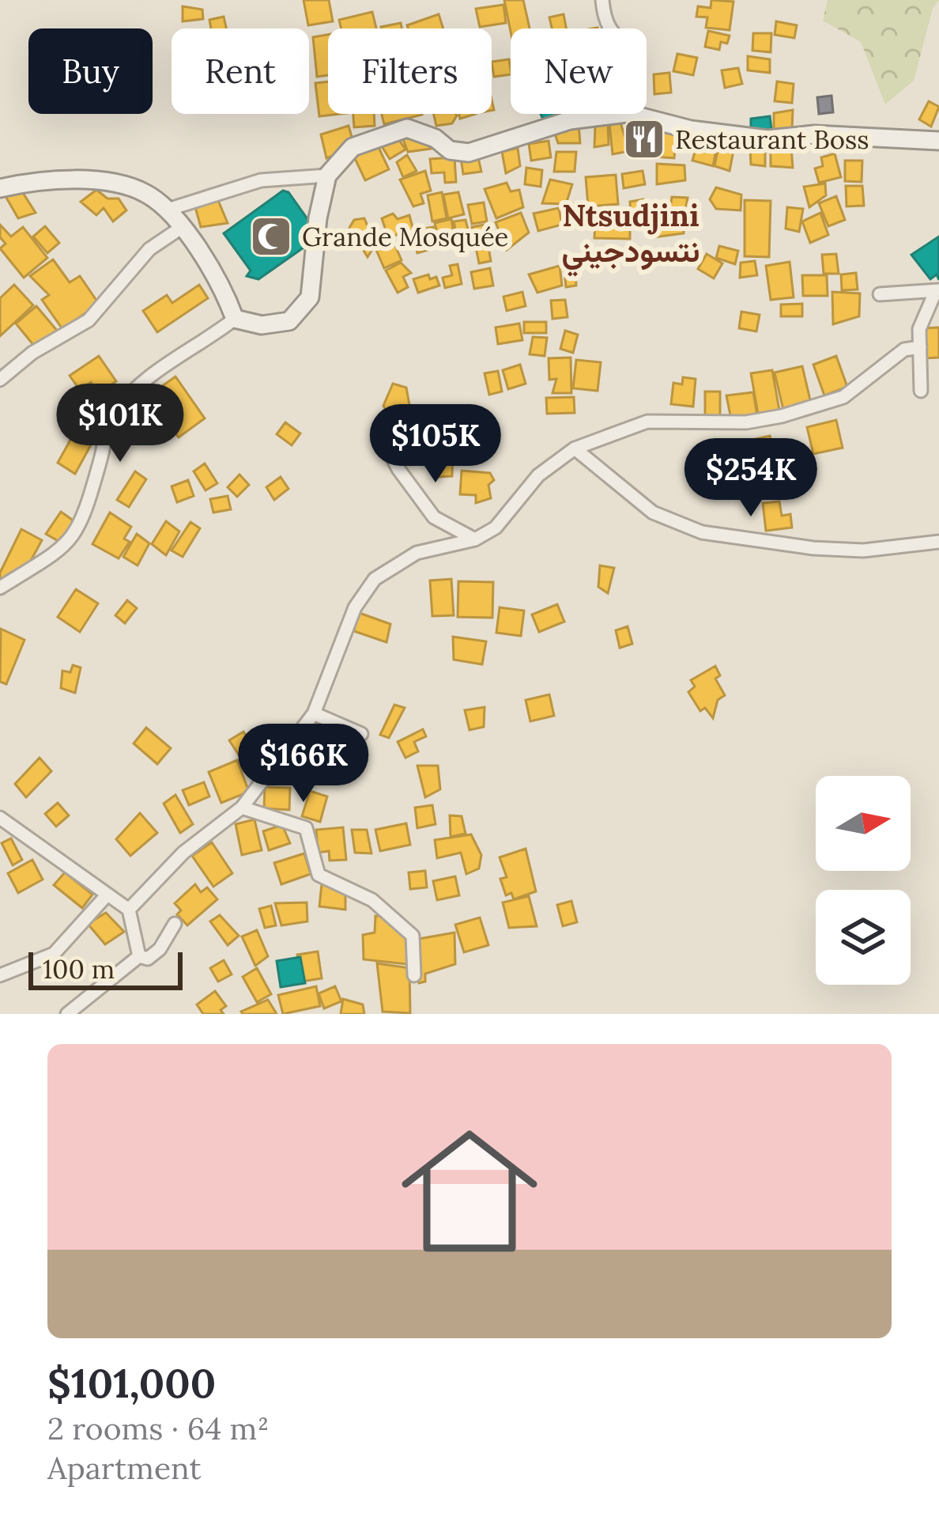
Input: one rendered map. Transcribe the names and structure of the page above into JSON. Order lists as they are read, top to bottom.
{
  "districts": ["Ntsudjini نتسودجيني"],
  "places": {
    "restaurant": ["Restaurant Boss"],
    "mosque": ["Grande Mosquée"]
  },
  "scale_bar": "100 m",
  "north": "right",
  "page": {
    "chip": [
      "Buy",
      "Rent",
      "Filters",
      "New"
    ],
    "price": [
      "$101K",
      "$105K",
      "$254K",
      "$166K"
    ],
    "scale": "100 m",
    "list": [
      {
        "name": "$101,000",
        "note": "2 rooms · 64 m² · Apartment"
      }
    ]
  }
}
